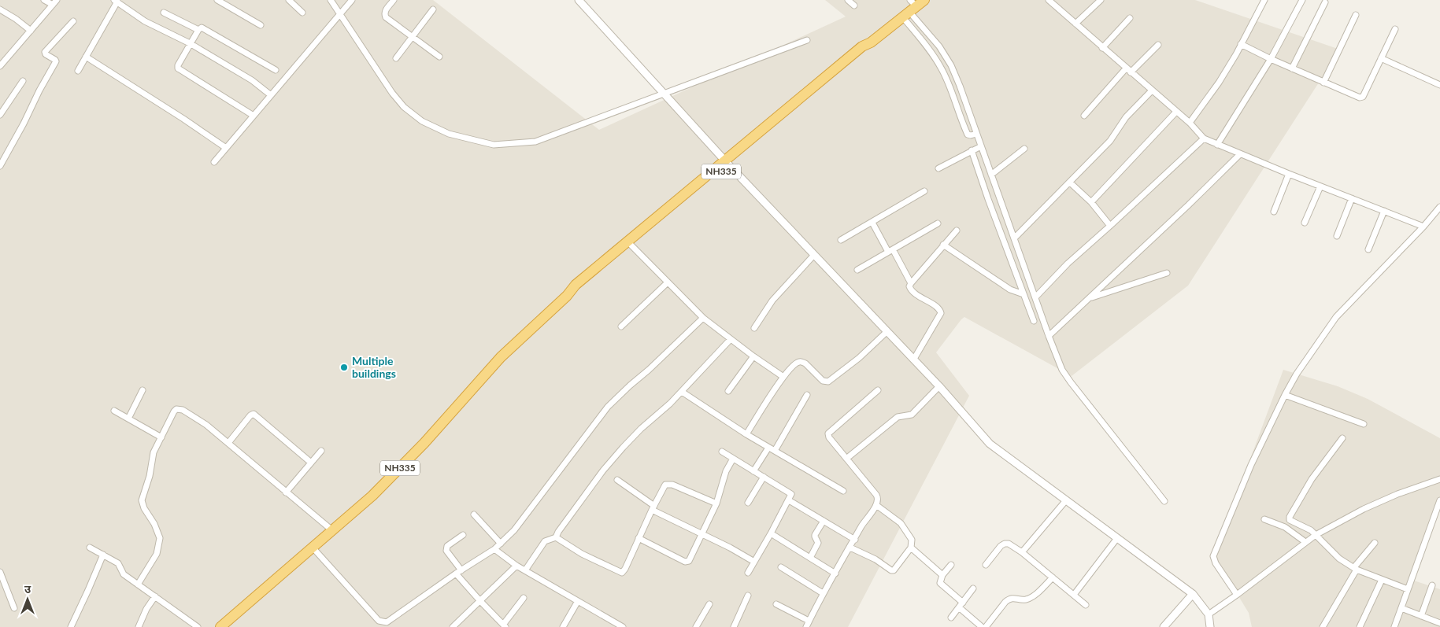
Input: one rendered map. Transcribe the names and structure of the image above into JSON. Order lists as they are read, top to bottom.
{
  "streets": {
    "highway": ["NH335"]
  },
  "places": ["Multiple buildings"],
  "north": "top"
}
